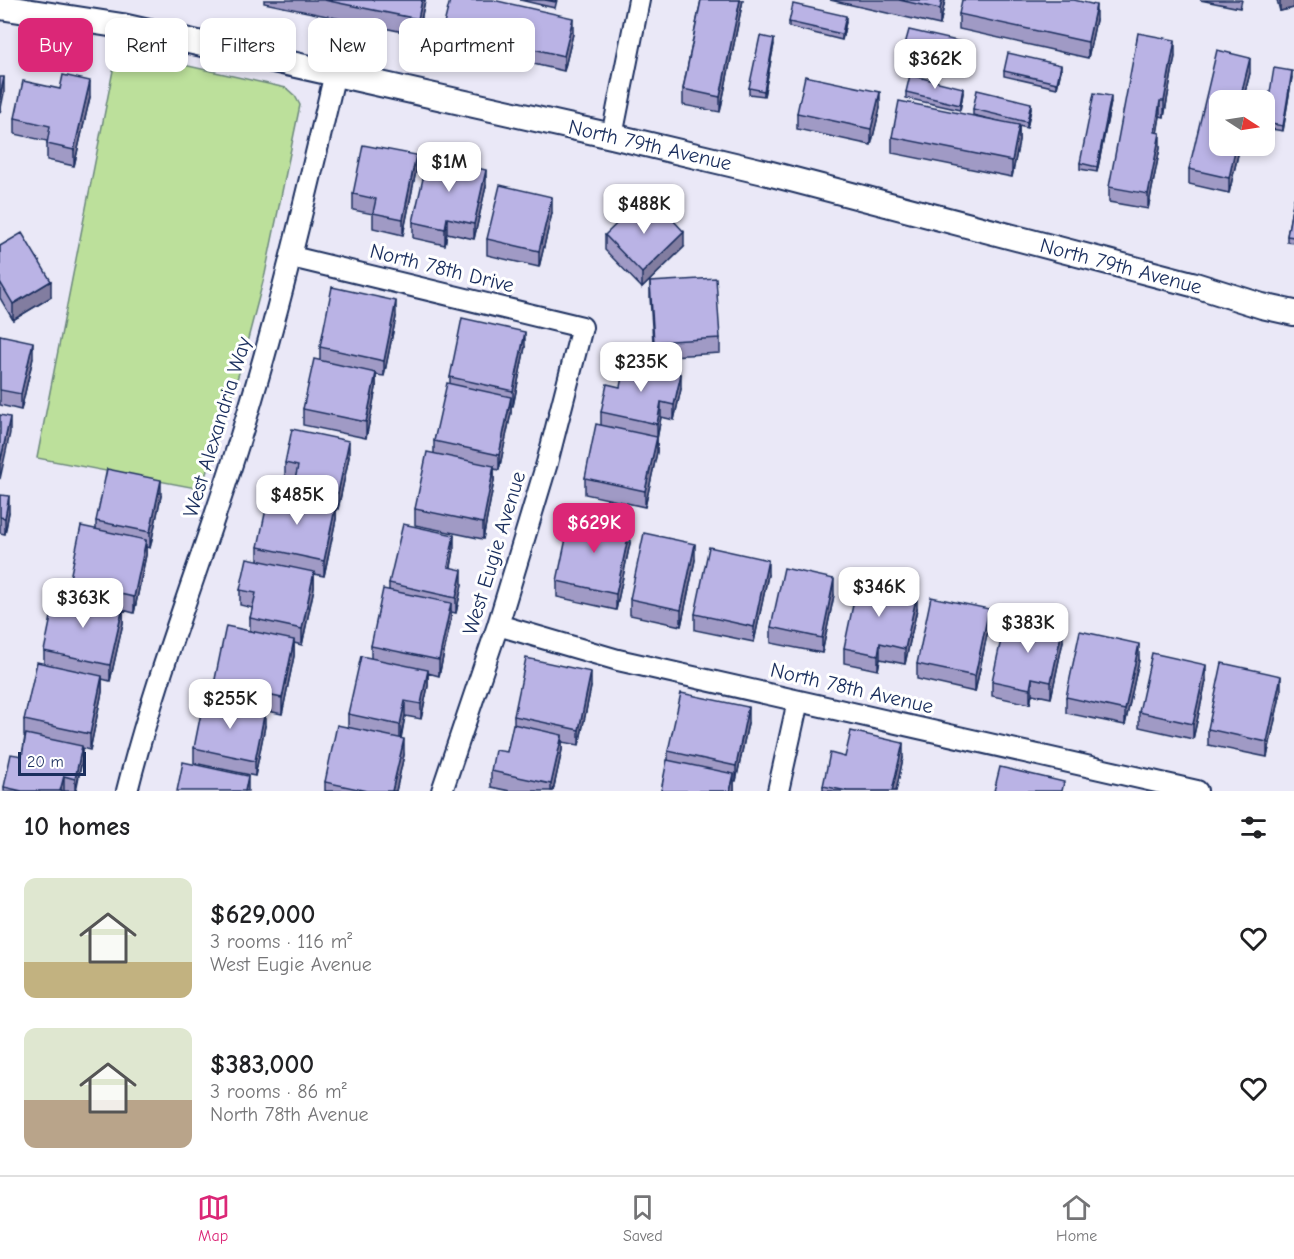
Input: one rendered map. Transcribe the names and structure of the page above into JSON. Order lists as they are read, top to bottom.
{
  "streets": {
    "street": [
      "North 79th Avenue",
      "North 78th Drive",
      "West Alexandria Way",
      "West Eugie Avenue",
      "North 78th Avenue"
    ]
  },
  "crossings": [
    ["North 79th Avenue", "West Alexandria Way"],
    ["North 78th Drive", "West Alexandria Way"],
    ["North 78th Drive", "West Eugie Avenue"],
    ["West Eugie Avenue", "North 78th Avenue"]
  ],
  "scale_bar": "20 m",
  "north": "right",
  "page": {
    "chip": [
      "Buy",
      "Rent",
      "Filters",
      "New",
      "Apartment"
    ],
    "price": [
      "$362K",
      "$1M",
      "$488K",
      "$235K",
      "$485K",
      "$629K",
      "$346K",
      "$363K",
      "$383K",
      "$255K"
    ],
    "scale": "20 m",
    "heading": "10 homes",
    "list": [
      {
        "name": "$629,000",
        "note": "3 rooms · 116 m² · West Eugie Avenue"
      },
      {
        "name": "$383,000",
        "note": "3 rooms · 86 m² · North 78th Avenue"
      }
    ],
    "tabs": ["Map", "Saved", "Home"]
  }
}
